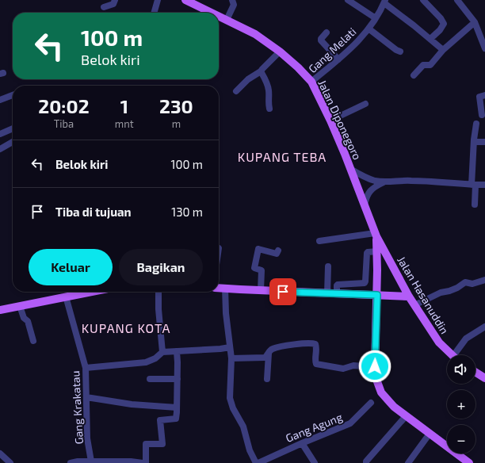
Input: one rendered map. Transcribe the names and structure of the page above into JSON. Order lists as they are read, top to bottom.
{
  "streets": {
    "main road": ["Jalan Diponegoro", "Jalan Hasanuddin"],
    "street": ["Gang Melati", "Gang Krakatau", "Gang Agung"]
  },
  "crossings": [
    ["Gang Melati", "Jalan Diponegoro"],
    ["Jalan Diponegoro", "Jalan Hasanuddin"]
  ],
  "districts": ["KUPANG TEBA", "KUPANG KOTA"],
  "page": {
    "turn": ["100 m", "Belok kiri"],
    "eta": [
      "20:02",
      "Tiba",
      "1",
      "mnt",
      "230",
      "m"
    ],
    "list": [
      {
        "name": "Belok kiri",
        "value": "100 m"
      },
      {
        "name": "Tiba di tujuan",
        "value": "130 m"
      }
    ],
    "buttons": ["Keluar", "Bagikan"],
    "map_buttons": ["+", "−"]
  }
}
